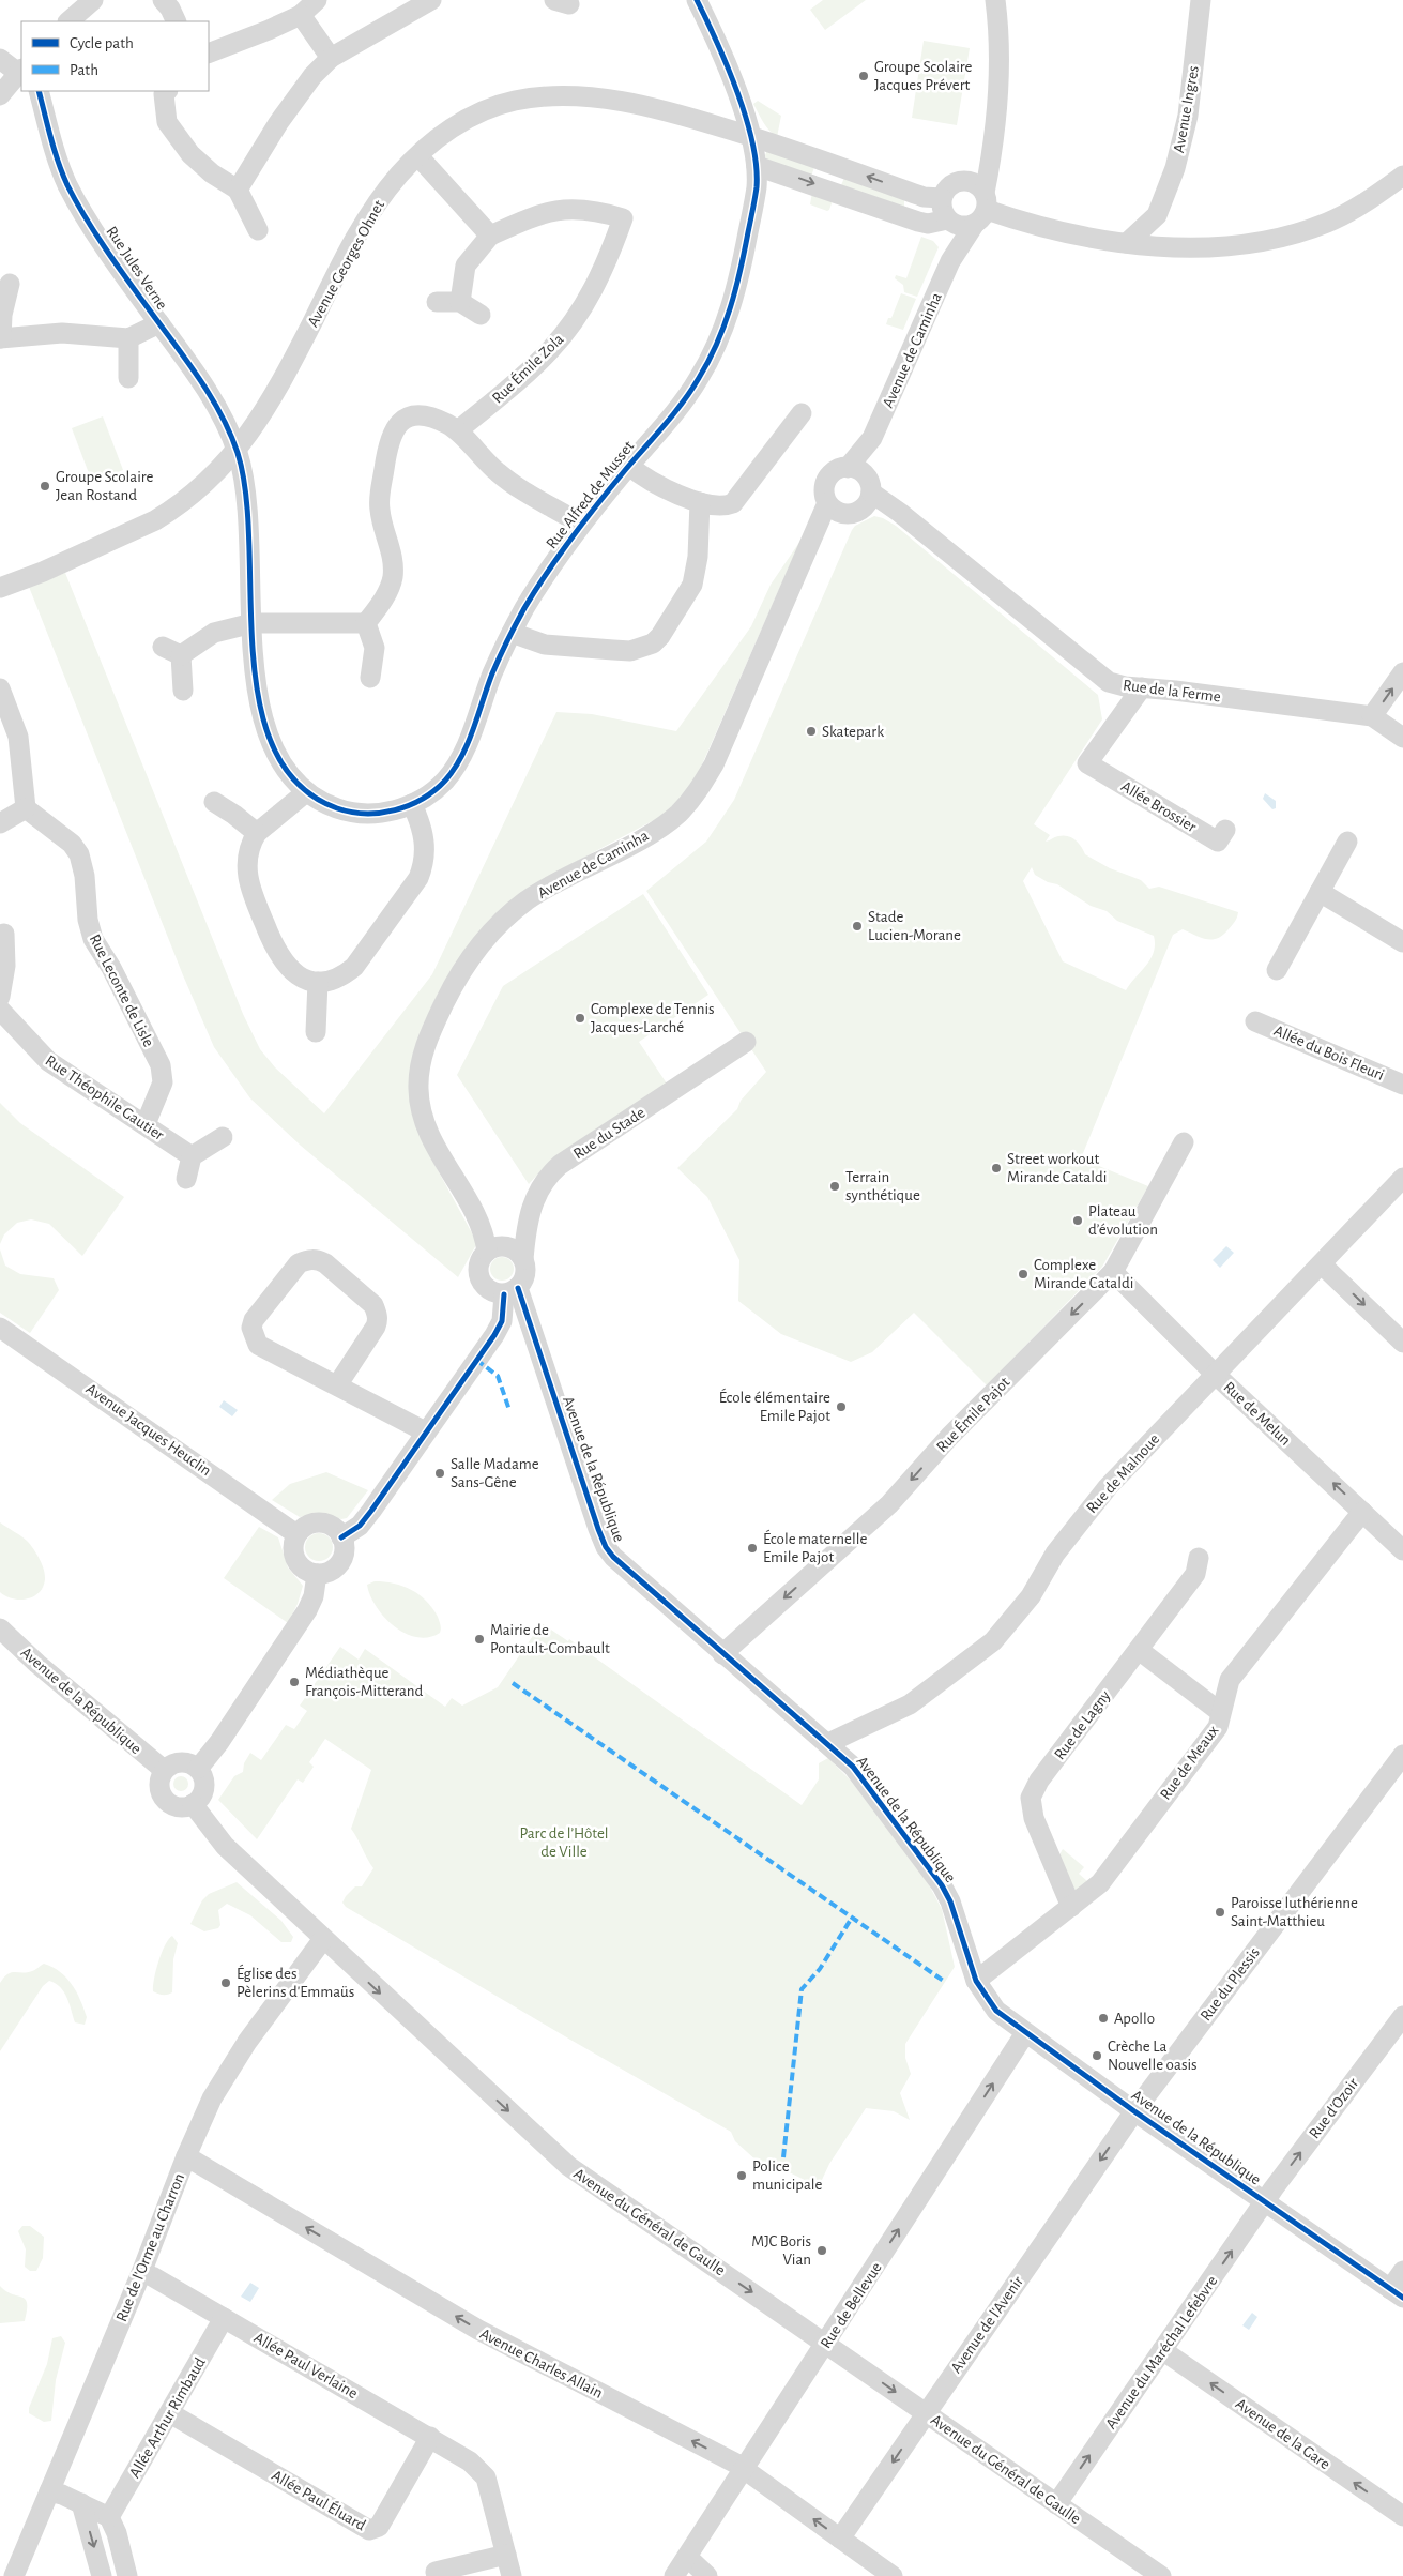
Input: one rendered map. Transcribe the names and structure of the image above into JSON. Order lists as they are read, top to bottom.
{
  "streets": {
    "street": [
      "Avenue Ingres",
      "Avenue Georges Ohnet",
      "Rue Jules Verne",
      "Avenue de Caminha",
      "Rue Émile Zola",
      "Rue Alfred de Musset",
      "Rue de la Ferme",
      "Allée Brossier",
      "Rue Leconte de Lisle",
      "Allée du Bois Fleuri",
      "Rue Théophile Gautier",
      "Rue du Stade",
      "Rue de Melun",
      "Rue Émile Pajot",
      "Avenue Jacques Heuclin",
      "Avenue de la République",
      "Rue de Malnoue",
      "Rue de Lagny",
      "Rue de Meaux",
      "Rue du Plessis",
      "Rue d'Ozoir",
      "Avenue du Général de Gaulle",
      "Rue de l'Orme au Charron",
      "Rue de Bellevue",
      "Avenue de l'Avenir",
      "Avenue du Maréchal Lefebvre",
      "Avenue Charles Allain",
      "Allée Paul Verlaine",
      "Allée Arthur Rimbaud",
      "Avenue de la Gare",
      "Allée Paul Éluard"
    ]
  },
  "crossings": [
    ["Avenue Georges Ohnet", "Rue Jules Verne"],
    ["Avenue Georges Ohnet", "Rue Alfred de Musset"],
    ["Rue Jules Verne", "Rue Alfred de Musset"],
    ["Avenue de Caminha", "Rue de la Ferme"],
    ["Avenue de Caminha", "Rue du Stade"],
    ["Avenue de Caminha", "Avenue de la République"],
    ["Rue Leconte de Lisle", "Rue Théophile Gautier"],
    ["Rue du Stade", "Avenue de la République"],
    ["Rue de Melun", "Rue Émile Pajot"],
    ["Rue de Melun", "Rue de Malnoue"],
    ["Rue de Melun", "Rue de Meaux"],
    ["Rue Émile Pajot", "Avenue de la République"],
    ["Avenue de la République", "Rue de Malnoue"],
    ["Avenue de la République", "Rue de Meaux"],
    ["Avenue de la République", "Rue du Plessis"],
    ["Avenue de la République", "Rue d'Ozoir"],
    ["Avenue de la République", "Avenue du Général de Gaulle"],
    ["Avenue de la République", "Rue de Bellevue"],
    ["Avenue de la République", "Avenue de l'Avenir"],
    ["Avenue de la République", "Avenue du Maréchal Lefebvre"],
    ["Rue de Lagny", "Rue de Meaux"],
    ["Rue du Plessis", "Avenue de l'Avenir"],
    ["Rue d'Ozoir", "Avenue du Maréchal Lefebvre"],
    ["Avenue du Général de Gaulle", "Rue de l'Orme au Charron"],
    ["Avenue du Général de Gaulle", "Rue de Bellevue"],
    ["Avenue du Général de Gaulle", "Avenue de l'Avenir"],
    ["Avenue du Général de Gaulle", "Avenue du Maréchal Lefebvre"],
    ["Rue de l'Orme au Charron", "Avenue Charles Allain"],
    ["Rue de l'Orme au Charron", "Allée Paul Verlaine"],
    ["Rue de Bellevue", "Avenue Charles Allain"],
    ["Avenue de l'Avenir", "Avenue Charles Allain"],
    ["Avenue du Maréchal Lefebvre", "Avenue de la Gare"],
    ["Allée Paul Verlaine", "Allée Arthur Rimbaud"],
    ["Allée Paul Verlaine", "Allée Paul Éluard"],
    ["Allée Arthur Rimbaud", "Allée Paul Éluard"]
  ],
  "one_way": [
    "Rue Émile Pajot",
    "Rue d'Ozoir",
    "Avenue du Général de Gaulle",
    "Rue de Bellevue",
    "Avenue de l'Avenir",
    "Avenue du Maréchal Lefebvre",
    "Avenue Charles Allain",
    "Avenue de la Gare"
  ],
  "parks": ["Parc de l’Hôtel de Ville"],
  "places": [
    "Groupe Scolaire Jacques Prévert",
    "Groupe Scolaire Jean Rostand",
    "Skatepark",
    "Stade Lucien-Morane",
    "Complexe de Tennis Jacques-Larché",
    "Street workout Mirande Cataldi",
    "Terrain synthétique",
    "Plateau d’évolution",
    "Complexe Mirande Cataldi",
    "École élémentaire Emile Pajot",
    "Salle Madame Sans-Gêne",
    "École maternelle Emile Pajot",
    "Mairie de Pontault-Combault",
    "Médiathèque François-Mitterand",
    "Paroisse luthérienne Saint-Matthieu",
    "Église des Pèlerins d'Emmaüs",
    "Apollo",
    "Crèche La Nouvelle oasis",
    "Police municipale",
    "MJC Boris Vian"
  ],
  "legend": ["Cycle path", "Path"]
}
